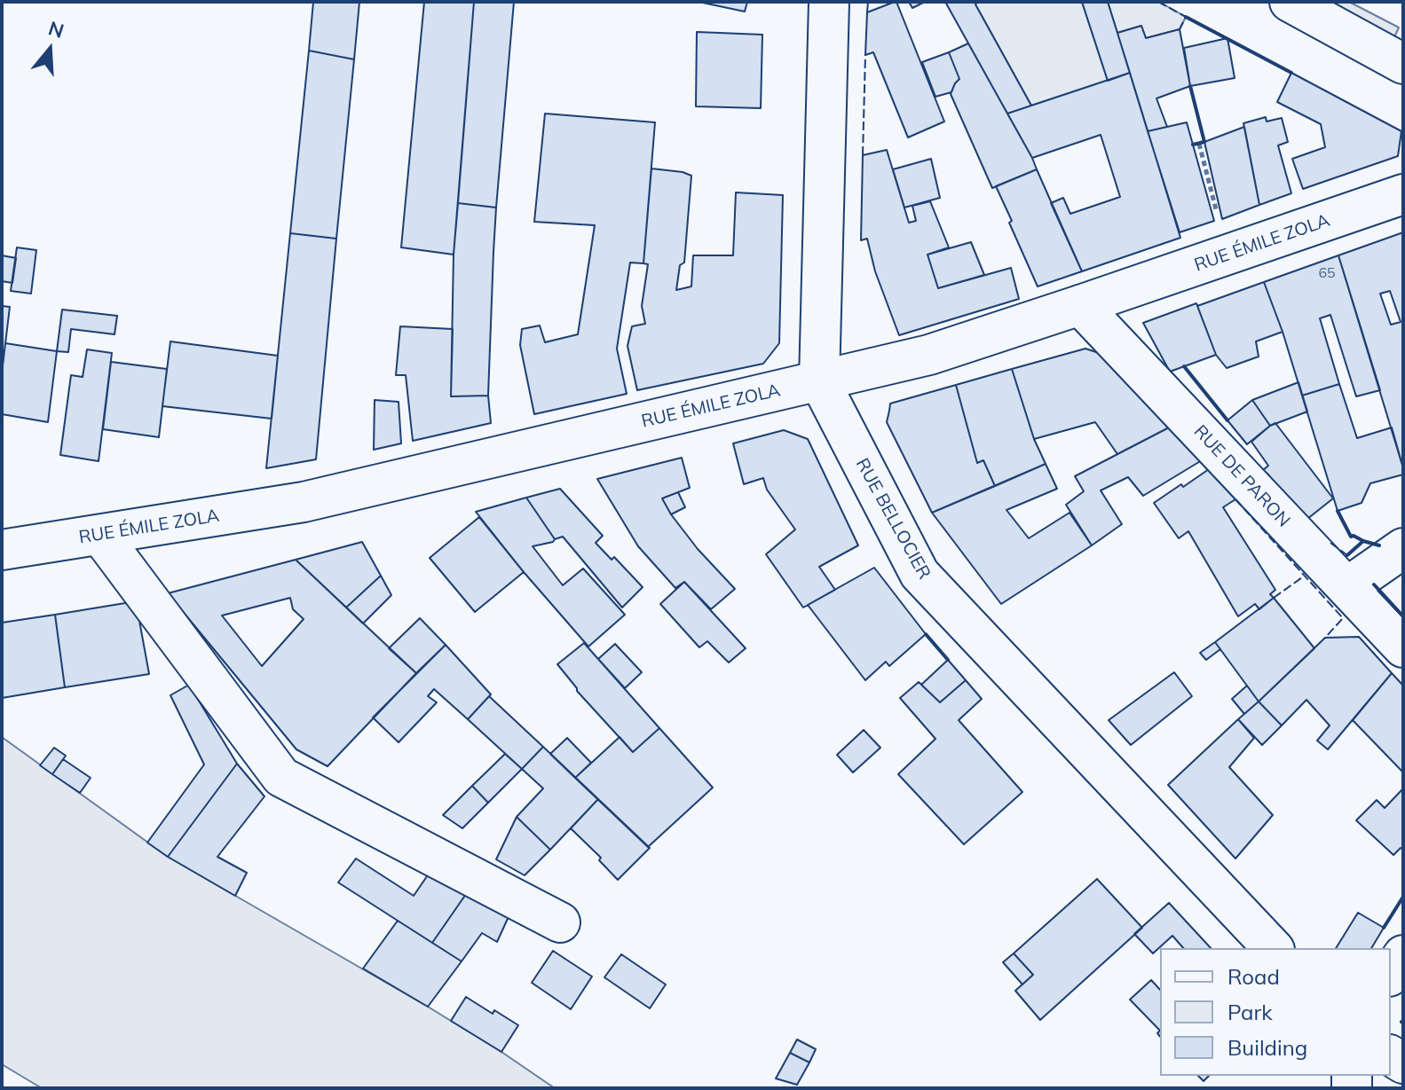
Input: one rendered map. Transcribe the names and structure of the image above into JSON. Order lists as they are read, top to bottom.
{
  "streets": {
    "street": ["RUE ÉMILE ZOLA", "RUE DE PARON", "RUE BELLOCIER"]
  },
  "crossings": [
    ["RUE ÉMILE ZOLA", "RUE DE PARON"],
    ["RUE ÉMILE ZOLA", "RUE BELLOCIER"]
  ],
  "house_numbers": ["65"],
  "legend": ["Road", "Park", "Building"],
  "north": "top"
}
